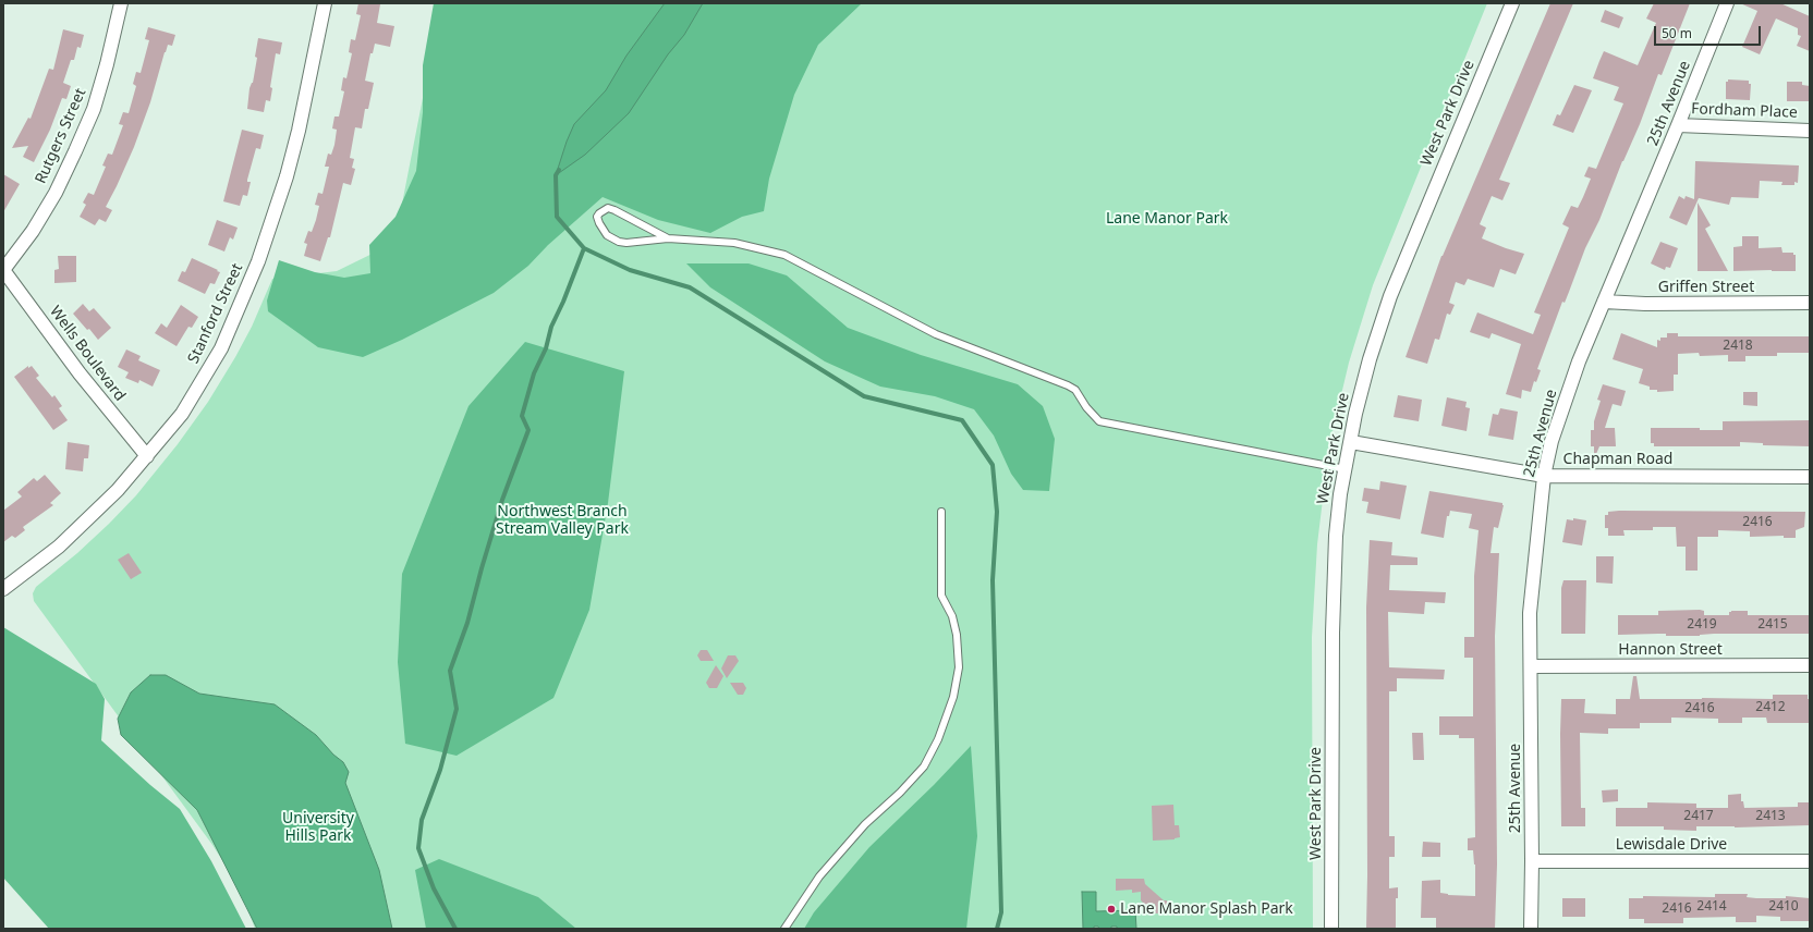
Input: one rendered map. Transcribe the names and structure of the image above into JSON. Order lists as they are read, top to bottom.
{
  "streets": {
    "street": [
      "25th Avenue",
      "Fordham Place",
      "West Park Drive",
      "Rutgers Street",
      "Griffen Street",
      "Stanford Street",
      "Wells Boulevard",
      "Chapman Road",
      "Hannon Street",
      "Lewisdale Drive"
    ]
  },
  "crossings": [
    ["25th Avenue", "Fordham Place"],
    ["25th Avenue", "Griffen Street"],
    ["25th Avenue", "Chapman Road"],
    ["25th Avenue", "Hannon Street"],
    ["25th Avenue", "Lewisdale Drive"],
    ["West Park Drive", "Chapman Road"],
    ["Rutgers Street", "Wells Boulevard"],
    ["Stanford Street", "Wells Boulevard"]
  ],
  "parks": ["Lane Manor Park", "Northwest Branch Stream Valley Park", "University Hills Park"],
  "places": ["Lane Manor Splash Park"],
  "house_numbers": [
    "2418",
    "2416",
    "2419",
    "2415",
    "2412",
    "2416",
    "2417",
    "2413",
    "2414",
    "2410",
    "2416"
  ],
  "scale_bar": "50 m"
}
